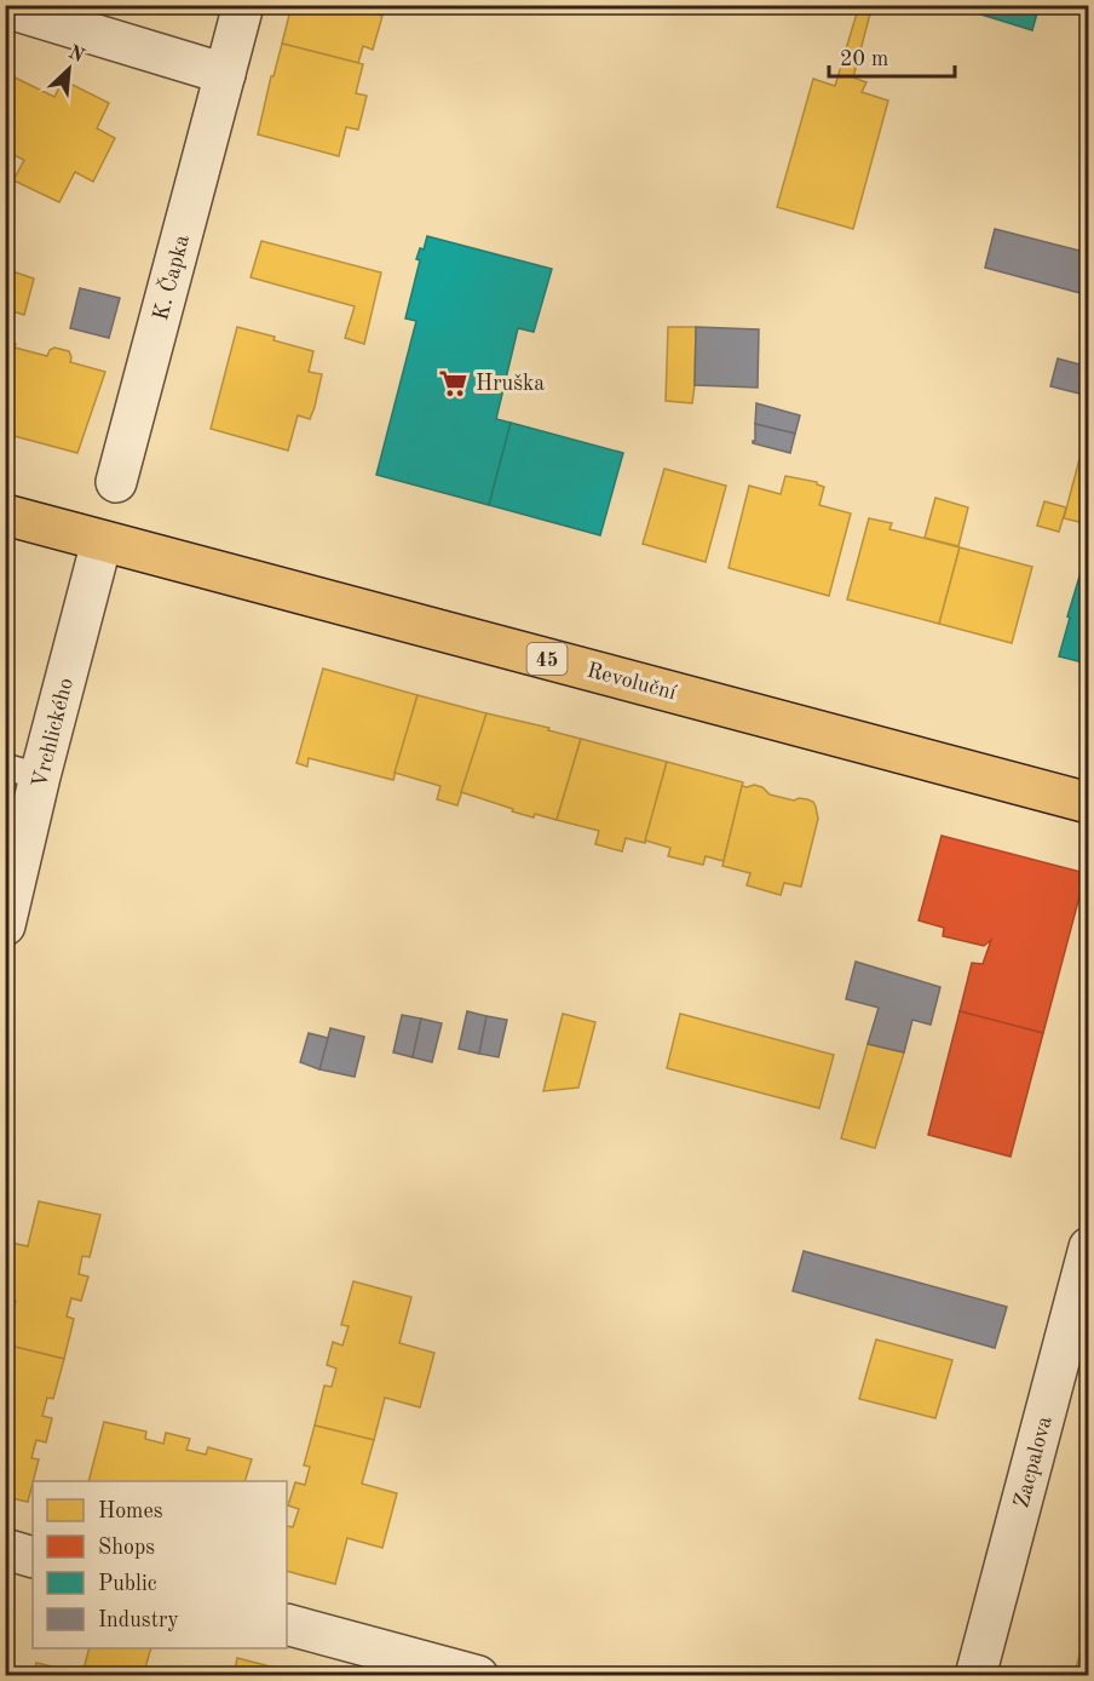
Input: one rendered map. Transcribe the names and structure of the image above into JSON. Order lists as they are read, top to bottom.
{
  "streets": {
    "main road": ["45", "Revoluční"],
    "street": ["K. Čapka", "Vrchlického", "Zacpalova"]
  },
  "crossings": [
    ["Revoluční", "Vrchlického"]
  ],
  "places": {
    "supermarket": ["Hruška"]
  },
  "legend": [
    "Homes",
    "Shops",
    "Public",
    "Industry"
  ],
  "scale_bar": "20 m",
  "north": "top right"
}
